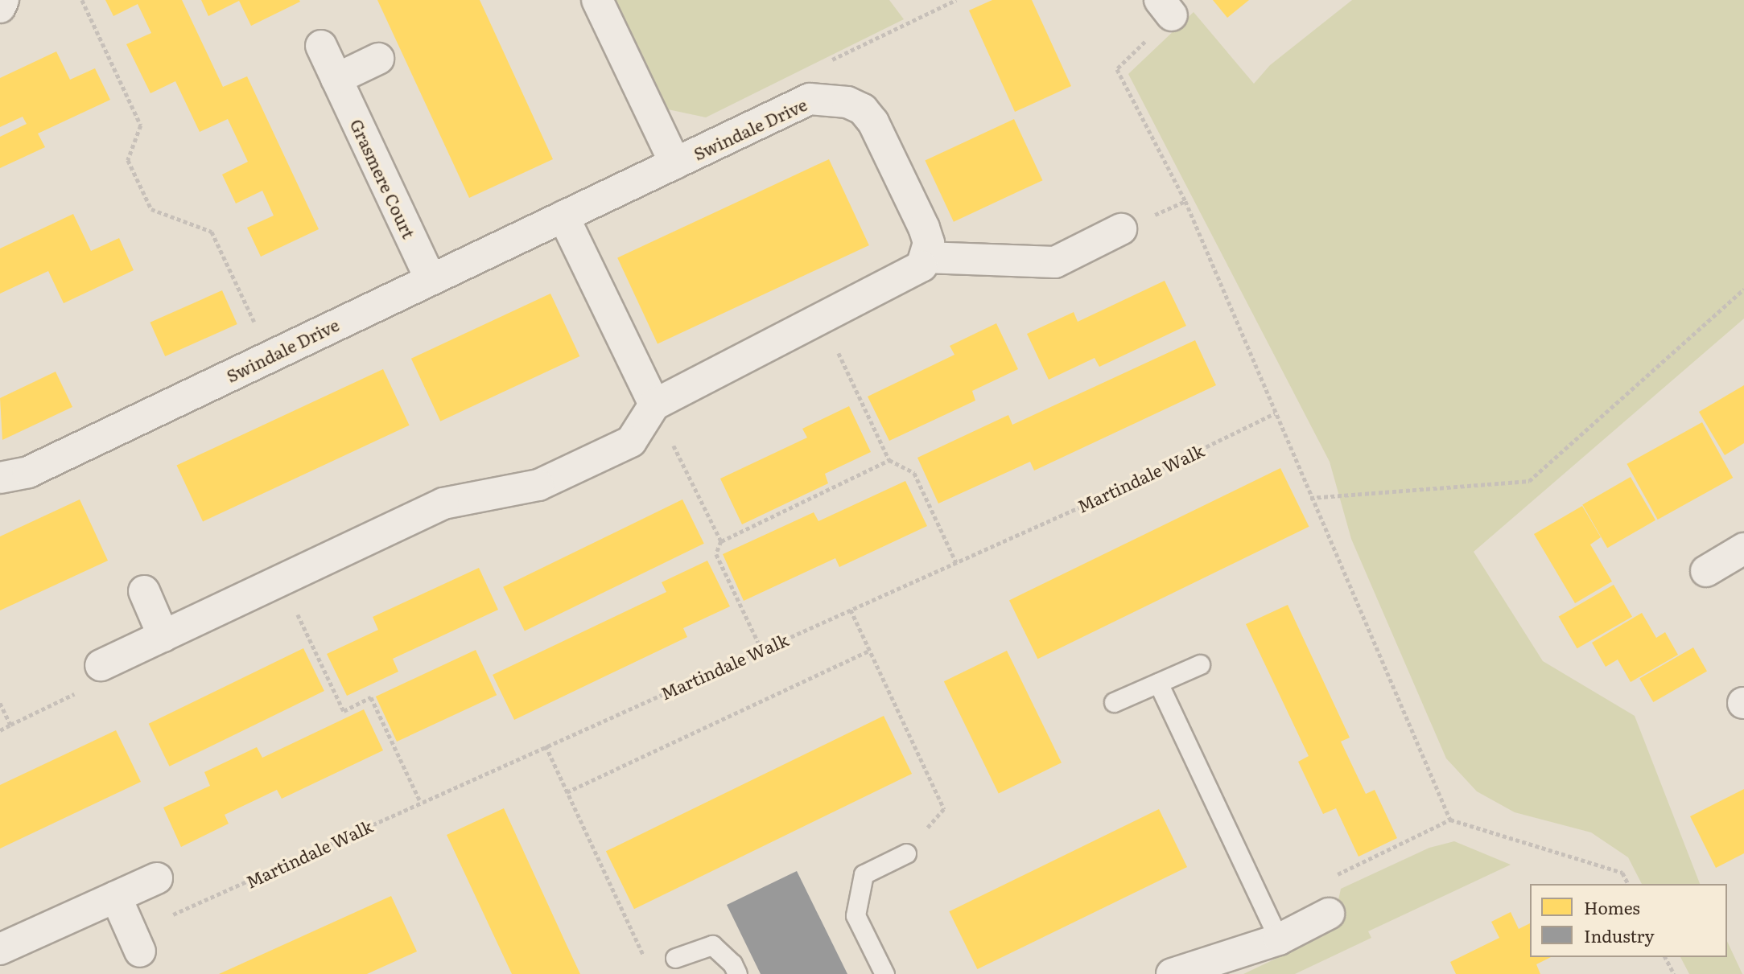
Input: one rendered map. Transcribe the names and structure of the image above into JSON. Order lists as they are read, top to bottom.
{
  "streets": {
    "street": ["Swindale Drive", "Grasmere Court"],
    "path": ["Martindale Walk"]
  },
  "crossings": [
    ["Swindale Drive", "Grasmere Court"]
  ],
  "legend": ["Homes", "Industry"]
}
